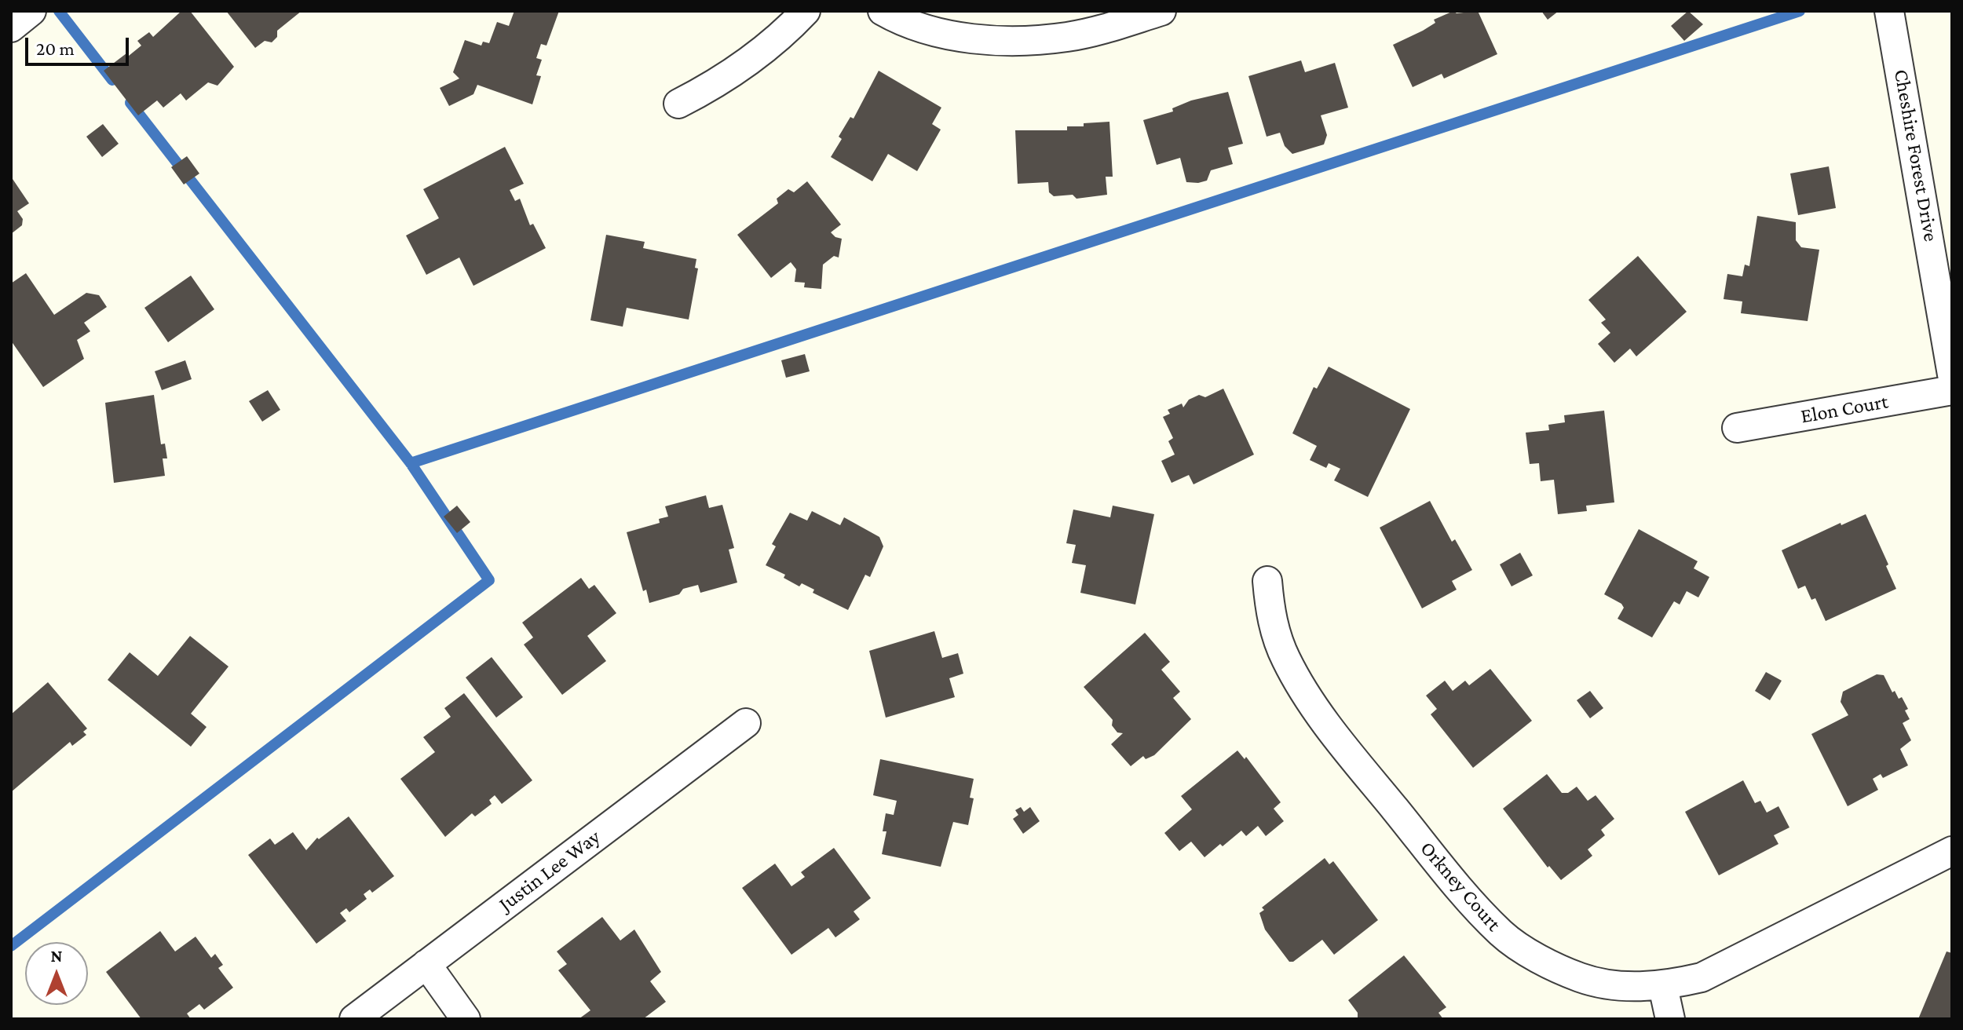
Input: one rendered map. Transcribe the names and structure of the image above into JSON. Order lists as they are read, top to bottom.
{
  "streets": {
    "street": [
      "Cheshire Forest Drive",
      "Elon Court",
      "Justin Lee Way",
      "Orkney Court"
    ]
  },
  "scale_bar": "20 m",
  "north": "top"
}
